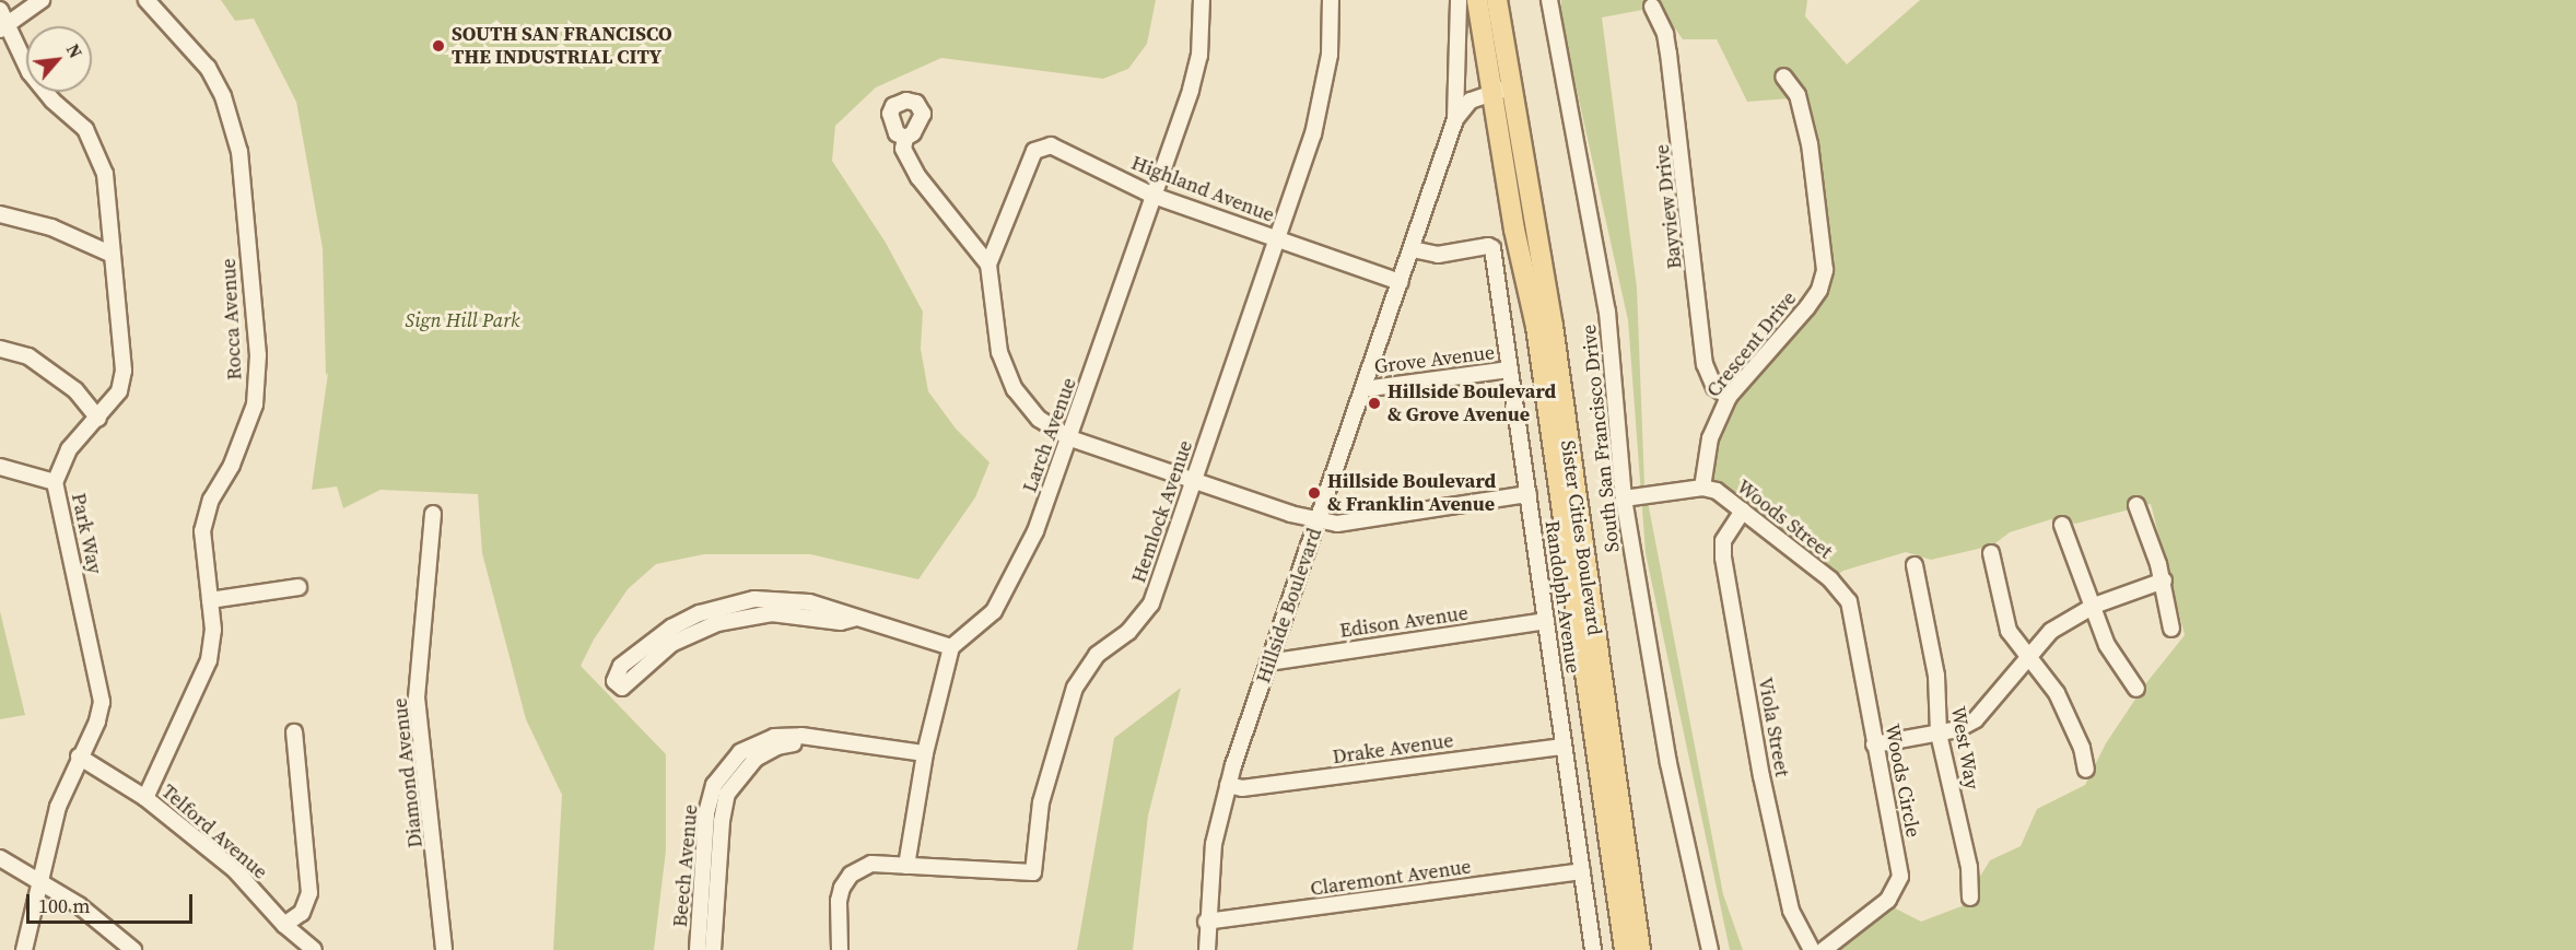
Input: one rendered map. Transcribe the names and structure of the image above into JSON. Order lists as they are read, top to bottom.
{
  "streets": {
    "main road": ["Sister Cities Boulevard"],
    "street": [
      "Highland Avenue",
      "Bayview Drive",
      "Rocca Avenue",
      "Crescent Drive",
      "Grove Avenue",
      "Larch Avenue",
      "South San Francisco Drive",
      "Hemlock Avenue",
      "Woods Street",
      "Park Way",
      "Randolph Avenue",
      "Hillside Boulevard",
      "Edison Avenue",
      "Viola Street",
      "West Way",
      "Drake Avenue",
      "Diamond Avenue",
      "Woods Circle",
      "Telford Avenue",
      "Beech Avenue",
      "Claremont Avenue"
    ]
  },
  "crossings": [
    ["Highland Avenue", "Larch Avenue"],
    ["Highland Avenue", "Hemlock Avenue"],
    ["Highland Avenue", "Hillside Boulevard"],
    ["Bayview Drive", "Crescent Drive"],
    ["Rocca Avenue", "Telford Avenue"],
    ["Crescent Drive", "Woods Street"],
    ["Grove Avenue", "Randolph Avenue"],
    ["Grove Avenue", "Hillside Boulevard"],
    ["Woods Street", "Viola Street"],
    ["Woods Street", "Woods Circle"],
    ["Park Way", "Telford Avenue"],
    ["Sister Cities Boulevard", "Hillside Boulevard"],
    ["Randolph Avenue", "Hillside Boulevard"],
    ["Randolph Avenue", "Edison Avenue"],
    ["Randolph Avenue", "Drake Avenue"],
    ["Randolph Avenue", "Claremont Avenue"],
    ["Hillside Boulevard", "Edison Avenue"],
    ["Hillside Boulevard", "Drake Avenue"],
    ["Hillside Boulevard", "Claremont Avenue"]
  ],
  "parks": ["Sign Hill Park"],
  "places": ["SOUTH SAN FRANCISCO THE INDUSTRIAL CITY", "Hillside Boulevard & Grove Avenue", "Hillside Boulevard & Franklin Avenue"],
  "scale_bar": "100 m",
  "north": "top right"
}
